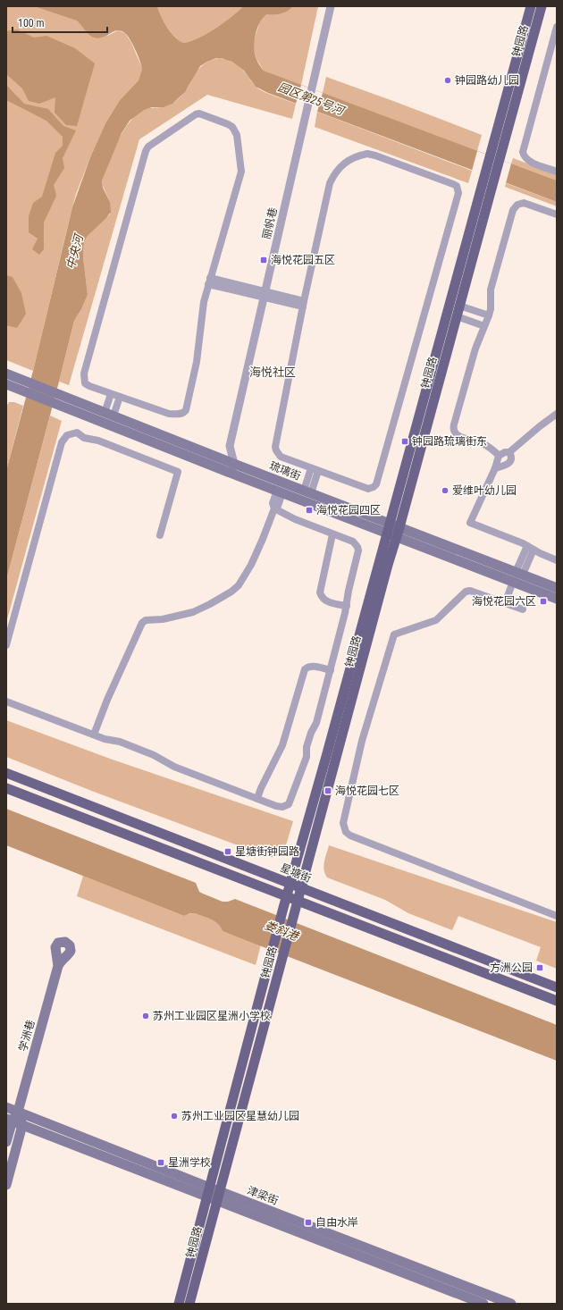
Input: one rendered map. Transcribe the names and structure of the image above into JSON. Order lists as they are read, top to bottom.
{
  "streets": {
    "main road": [
      "钟园路",
      "琉璃街",
      "星塘街",
      "学洲巷",
      "津梁街"
    ],
    "street": ["丽帆巷"]
  },
  "crossings": [
    ["钟园路", "琉璃街"],
    ["钟园路", "星塘街"],
    ["钟园路", "津梁街"],
    ["丽帆巷", "琉璃街"],
    ["学洲巷", "津梁街"]
  ],
  "districts": ["海悦社区"],
  "water": ["园区第25号河", "中央河", "娄斜港"],
  "places": {
    "other": [
      "钟园路幼儿园",
      "爱维叶幼儿园",
      "苏州工业园区星洲小学校",
      "苏州工业园区星慧幼儿园"
    ],
    "transit": [
      "海悦花园五区",
      "钟园路琉璃街东",
      "海悦花园四区",
      "海悦花园六区",
      "海悦花园七区",
      "星塘街钟园路",
      "方洲公园",
      "星洲学校",
      "自由水岸"
    ]
  },
  "scale_bar": "100 m"
}
